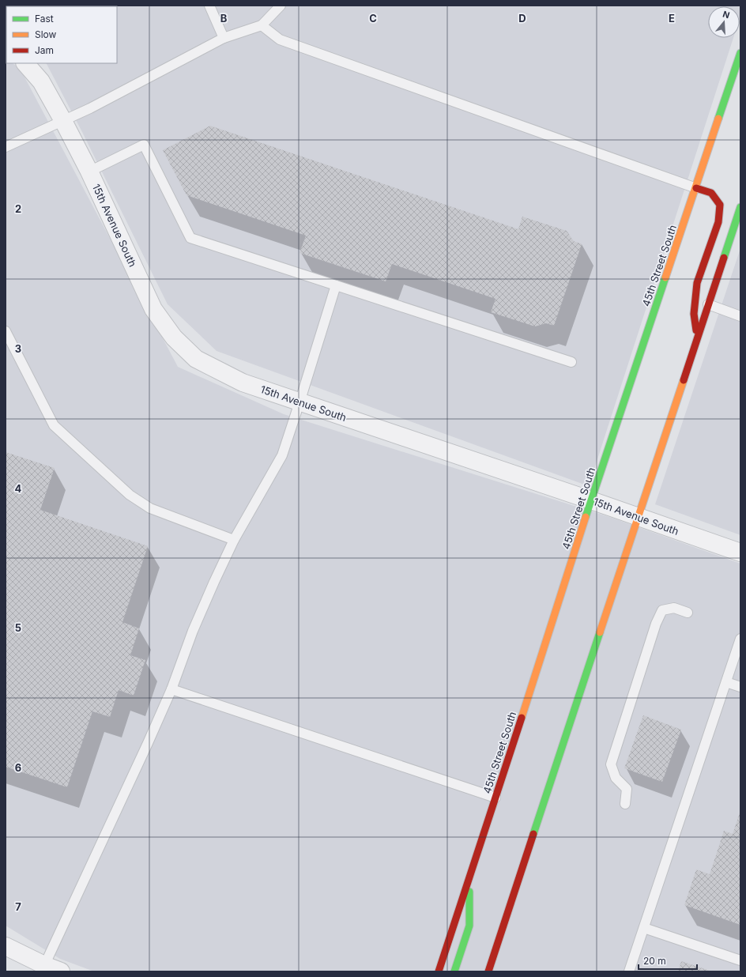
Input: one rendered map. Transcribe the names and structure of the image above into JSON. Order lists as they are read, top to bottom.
{
  "streets": {
    "main road": ["45th Street South"],
    "street": ["15th Avenue South"]
  },
  "crossings": [
    ["15th Avenue South", "45th Street South"]
  ],
  "legend": ["Fast", "Slow", "Jam"],
  "scale_bar": "20 m",
  "north": "top",
  "grid": {
    "columns": [
      "B",
      "C",
      "D",
      "E"
    ],
    "rows": [
      "2",
      "3",
      "4",
      "5",
      "6",
      "7"
    ]
  }
}
